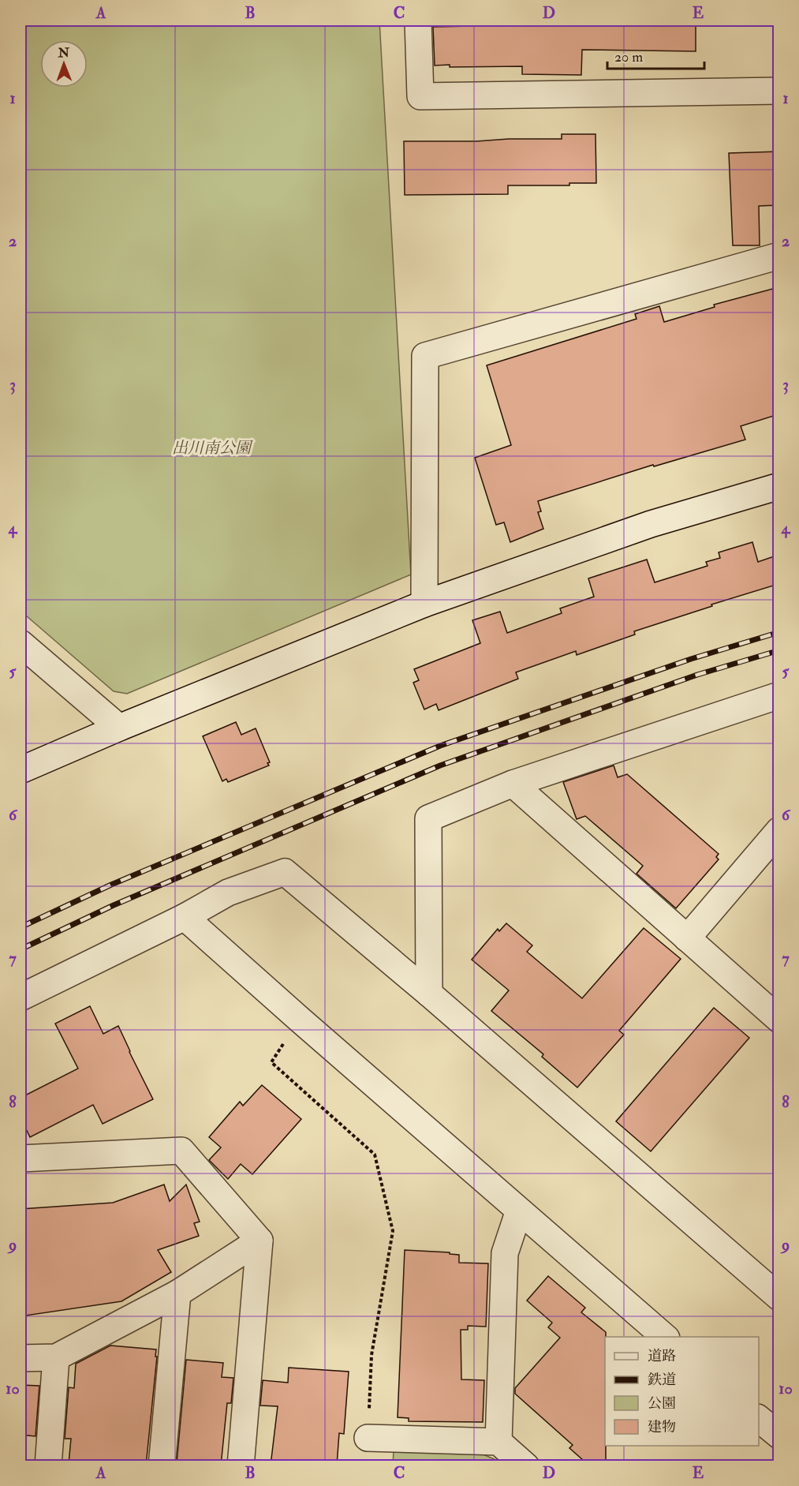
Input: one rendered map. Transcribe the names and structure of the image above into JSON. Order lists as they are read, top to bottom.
{
  "parks": ["出川南公園"],
  "legend": [
    "道路",
    "鉄道",
    "公園",
    "建物"
  ],
  "scale_bar": "20 m",
  "north": "top",
  "grid": {
    "columns": [
      "A",
      "B",
      "C",
      "D",
      "E"
    ],
    "rows": [
      "1",
      "2",
      "3",
      "4",
      "5",
      "6",
      "7",
      "8",
      "9",
      "10"
    ]
  }
}
